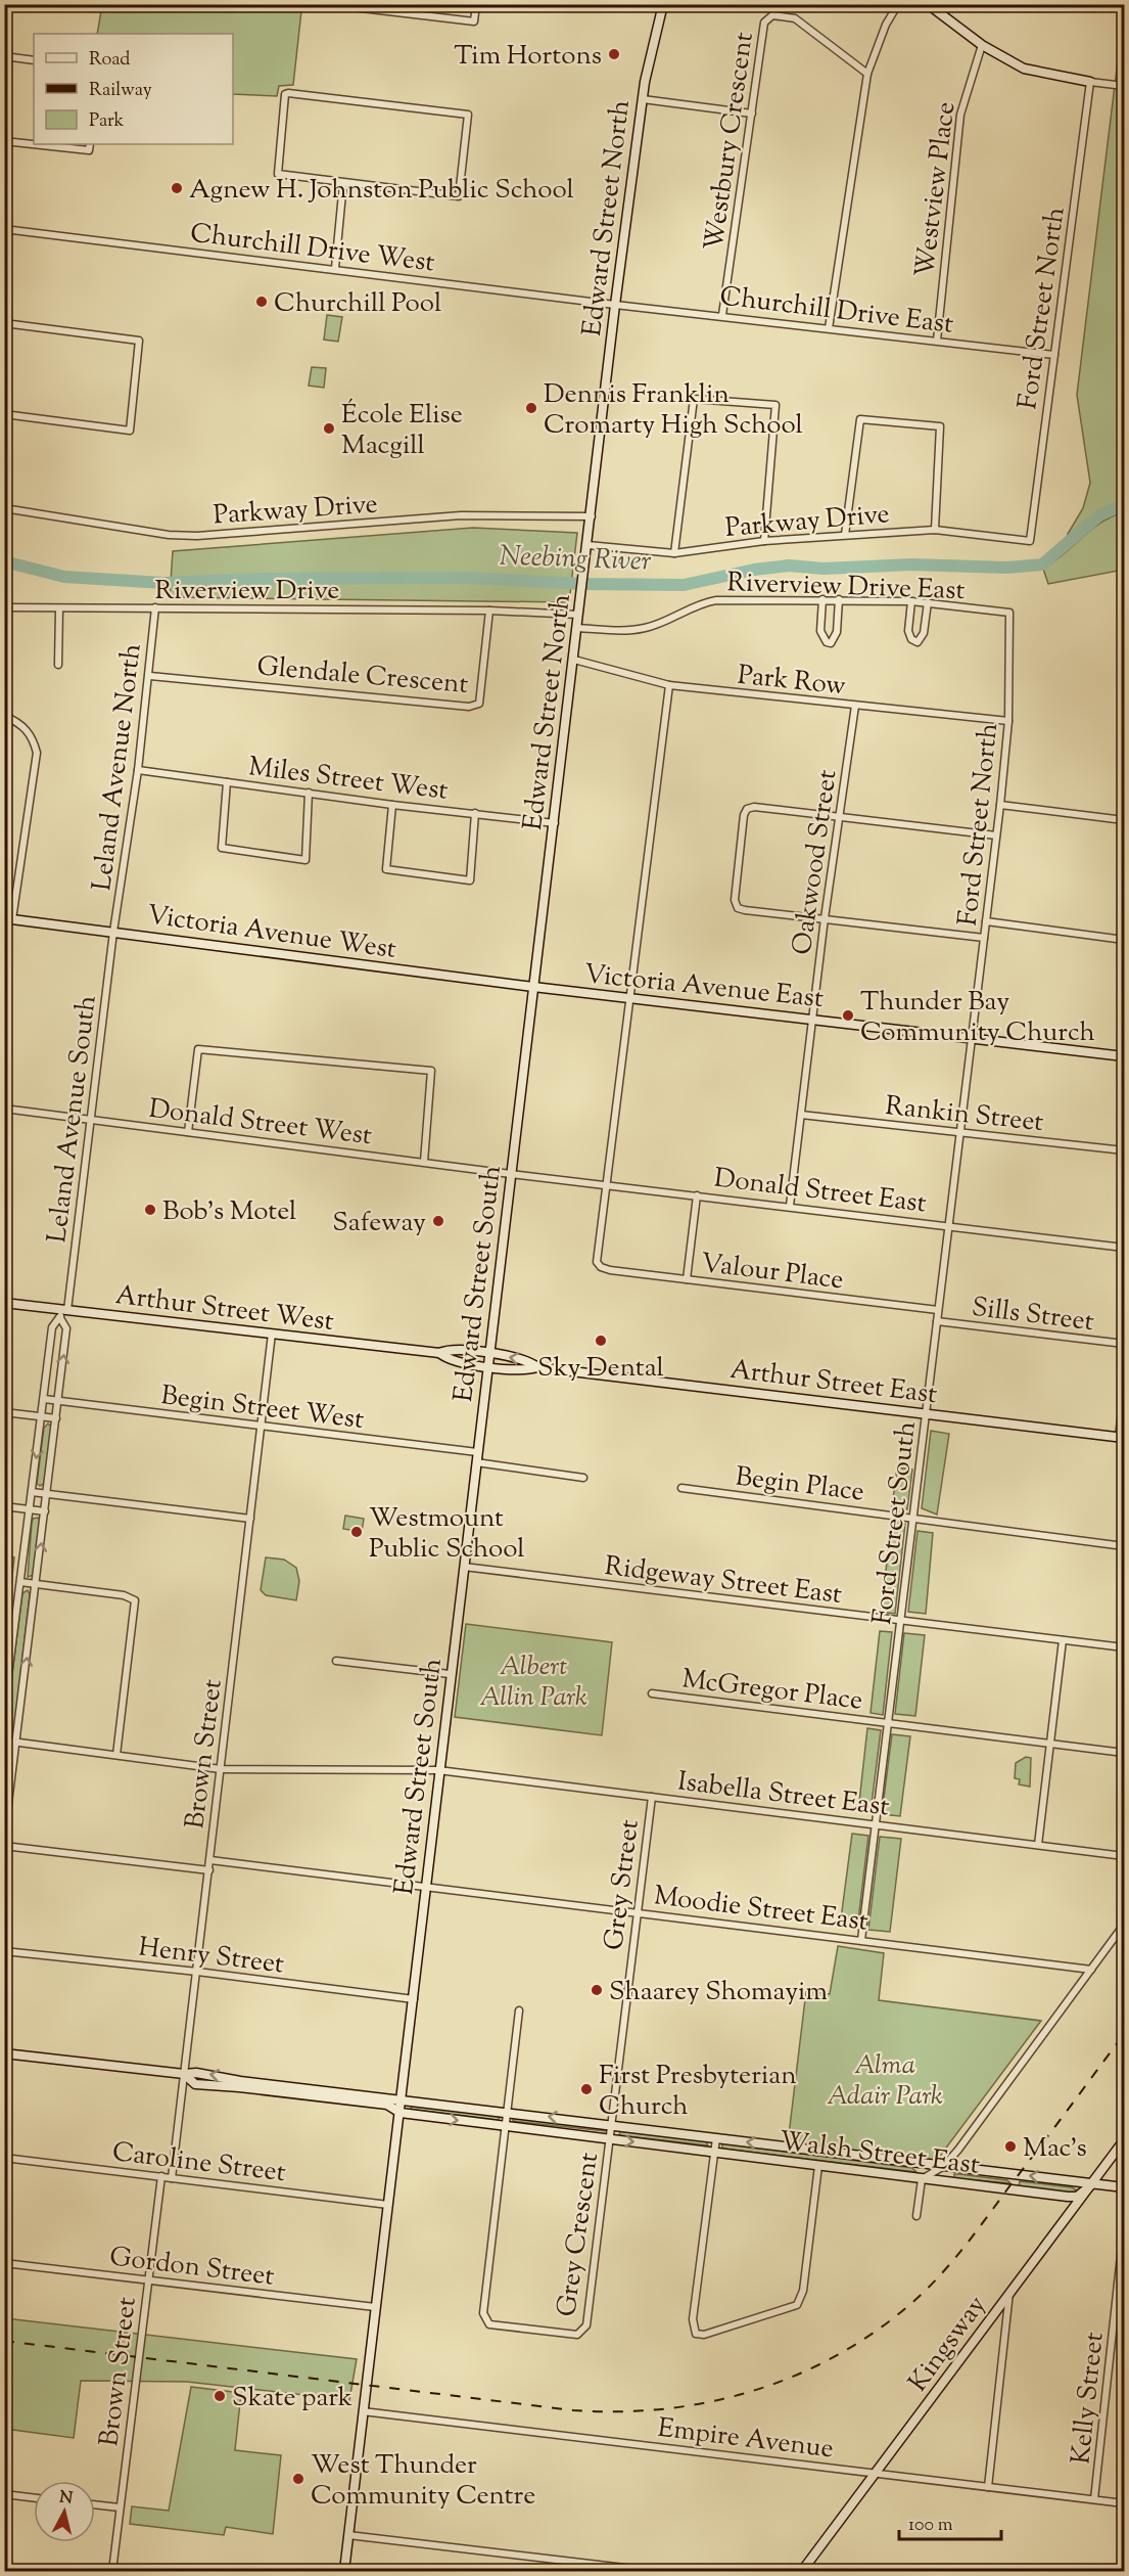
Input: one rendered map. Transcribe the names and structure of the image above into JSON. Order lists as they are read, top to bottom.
{
  "streets": {
    "main road": [
      "Edward Street North",
      "Victoria Avenue West",
      "Victoria Avenue East",
      "Edward Street South",
      "Arthur Street West",
      "Arthur Street East",
      "Walsh Street East",
      "Kingsway"
    ],
    "street": [
      "Westbury Crescent",
      "Westview Place",
      "Churchill Drive West",
      "Ford Street North",
      "Churchill Drive East",
      "Parkway Drive",
      "Riverview Drive East",
      "Riverview Drive",
      "Glendale Crescent",
      "Park Row",
      "Leland Avenue North",
      "Miles Street West",
      "Oakwood Street",
      "Rankin Street",
      "Leland Avenue South",
      "Donald Street West",
      "Donald Street East",
      "Valour Place",
      "Sills Street",
      "Begin Street West",
      "Begin Place",
      "Ford Street South",
      "Ridgeway Street East",
      "McGregor Place",
      "Brown Street",
      "Isabella Street East",
      "Grey Street",
      "Moodie Street East",
      "Henry Street",
      "Caroline Street",
      "Grey Crescent",
      "Gordon Street",
      "Kelly Street",
      "Empire Avenue"
    ]
  },
  "crossings": [
    ["Westbury Crescent", "Churchill Drive East"],
    ["Westview Place", "Churchill Drive East"],
    ["Edward Street North", "Churchill Drive West"],
    ["Edward Street North", "Churchill Drive East"],
    ["Edward Street North", "Parkway Drive"],
    ["Edward Street North", "Riverview Drive East"],
    ["Edward Street North", "Riverview Drive"],
    ["Edward Street North", "Park Row"],
    ["Edward Street North", "Miles Street West"],
    ["Edward Street North", "Victoria Avenue West"],
    ["Edward Street North", "Victoria Avenue East"],
    ["Edward Street North", "Edward Street South"],
    ["Churchill Drive West", "Churchill Drive East"],
    ["Ford Street North", "Churchill Drive East"],
    ["Ford Street North", "Parkway Drive"],
    ["Ford Street North", "Riverview Drive East"],
    ["Ford Street North", "Park Row"],
    ["Ford Street North", "Victoria Avenue East"],
    ["Ford Street North", "Ford Street South"],
    ["Riverview Drive", "Glendale Crescent"],
    ["Riverview Drive", "Leland Avenue North"],
    ["Glendale Crescent", "Leland Avenue North"],
    ["Park Row", "Oakwood Street"],
    ["Leland Avenue North", "Miles Street West"],
    ["Leland Avenue North", "Victoria Avenue West"],
    ["Leland Avenue North", "Leland Avenue South"],
    ["Oakwood Street", "Victoria Avenue East"],
    ["Oakwood Street", "Rankin Street"],
    ["Oakwood Street", "Donald Street East"],
    ["Victoria Avenue West", "Victoria Avenue East"],
    ["Victoria Avenue West", "Leland Avenue South"],
    ["Victoria Avenue West", "Edward Street South"],
    ["Victoria Avenue East", "Edward Street South"],
    ["Victoria Avenue East", "Ford Street South"],
    ["Rankin Street", "Ford Street South"],
    ["Leland Avenue South", "Donald Street West"],
    ["Leland Avenue South", "Arthur Street West"],
    ["Leland Avenue South", "Begin Street West"],
    ["Leland Avenue South", "Isabella Street East"],
    ["Donald Street West", "Donald Street East"],
    ["Donald Street West", "Edward Street South"],
    ["Donald Street East", "Valour Place"],
    ["Donald Street East", "Edward Street South"],
    ["Donald Street East", "Ford Street South"],
    ["Valour Place", "Ford Street South"],
    ["Edward Street South", "Arthur Street West"],
    ["Edward Street South", "Arthur Street East"],
    ["Edward Street South", "Begin Street West"],
    ["Edward Street South", "Ridgeway Street East"],
    ["Edward Street South", "Isabella Street East"],
    ["Edward Street South", "Moodie Street East"],
    ["Edward Street South", "Henry Street"],
    ["Edward Street South", "Walsh Street East"],
    ["Edward Street South", "Caroline Street"],
    ["Edward Street South", "Gordon Street"],
    ["Edward Street South", "Empire Avenue"],
    ["Arthur Street West", "Arthur Street East"],
    ["Arthur Street West", "Brown Street"],
    ["Sills Street", "Ford Street South"],
    ["Arthur Street East", "Ford Street South"],
    ["Begin Street West", "Brown Street"],
    ["Begin Place", "Ford Street South"],
    ["Ford Street South", "Ridgeway Street East"],
    ["Ford Street South", "McGregor Place"],
    ["Ford Street South", "Isabella Street East"],
    ["Ford Street South", "Moodie Street East"],
    ["Brown Street", "Isabella Street East"],
    ["Brown Street", "Moodie Street East"],
    ["Brown Street", "Henry Street"],
    ["Brown Street", "Walsh Street East"],
    ["Brown Street", "Caroline Street"],
    ["Brown Street", "Gordon Street"],
    ["Isabella Street East", "Grey Street"],
    ["Grey Street", "Moodie Street East"],
    ["Grey Street", "Walsh Street East"],
    ["Grey Street", "Grey Crescent"],
    ["Walsh Street East", "Grey Crescent"],
    ["Walsh Street East", "Kingsway"],
    ["Kingsway", "Empire Avenue"],
    ["Kelly Street", "Empire Avenue"]
  ],
  "water": ["Neebing River"],
  "parks": ["Albert Allin Park", "Alma Adair Park"],
  "places": [
    "Tim Hortons",
    "Agnew H. Johnston Public School",
    "Churchill Pool",
    "Dennis Franklin Cromarty High School",
    "École Elise Macgill",
    "Thunder Bay Community Church",
    "Bob's Motel",
    "Safeway",
    "Sky Dental",
    "Westmount Public School",
    "Shaarey Shomayim",
    "First Presbyterian Church",
    "Mac's",
    "Skate park",
    "West Thunder Community Centre"
  ],
  "legend": ["Road", "Railway", "Park"],
  "scale_bar": "100 m",
  "north": "top"
}
